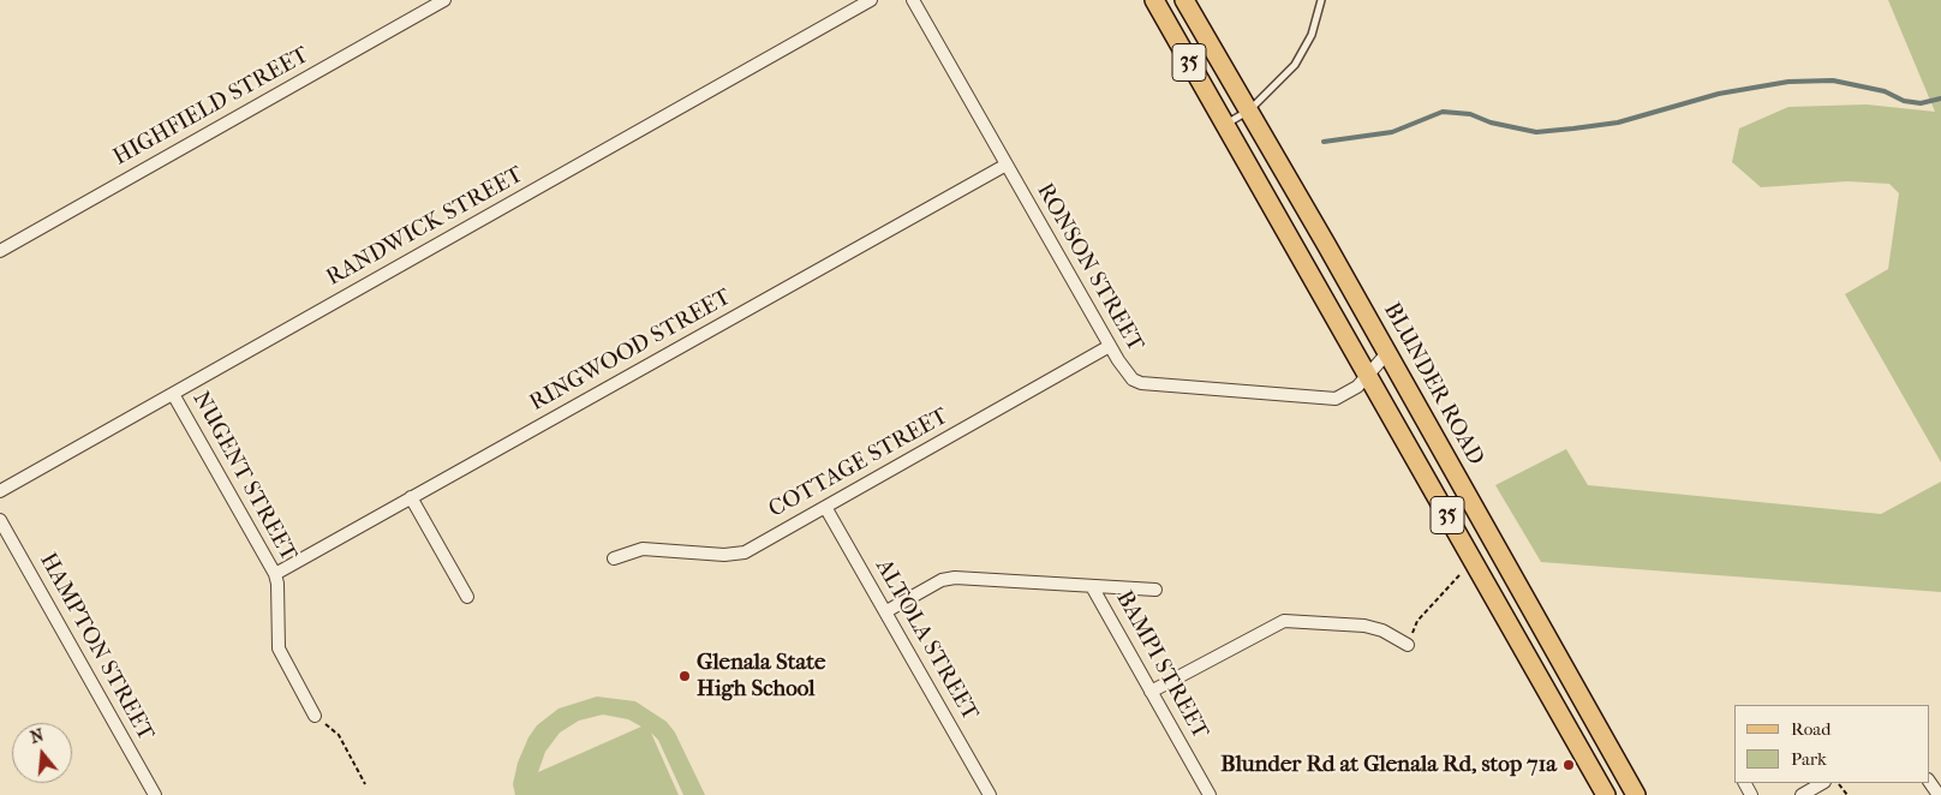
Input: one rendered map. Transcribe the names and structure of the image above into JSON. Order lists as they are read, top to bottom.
{
  "streets": {
    "main road": ["35", "BLUNDER ROAD"],
    "street": [
      "HIGHFIELD STREET",
      "RANDWICK STREET",
      "RONSON STREET",
      "RINGWOOD STREET",
      "COTTAGE STREET",
      "NUGENT STREET",
      "ALTOLA STREET",
      "HAMPTON STREET",
      "BAMPI STREET"
    ]
  },
  "crossings": [
    ["35", "RONSON STREET"],
    ["RANDWICK STREET", "NUGENT STREET"],
    ["RONSON STREET", "RINGWOOD STREET"],
    ["RONSON STREET", "BLUNDER ROAD"],
    ["RONSON STREET", "COTTAGE STREET"],
    ["RINGWOOD STREET", "NUGENT STREET"],
    ["COTTAGE STREET", "ALTOLA STREET"]
  ],
  "places": ["Glenala State High School", "Blunder Rd at Glenala Rd, stop 71a"],
  "legend": ["Road", "Park"],
  "north": "top"
}
